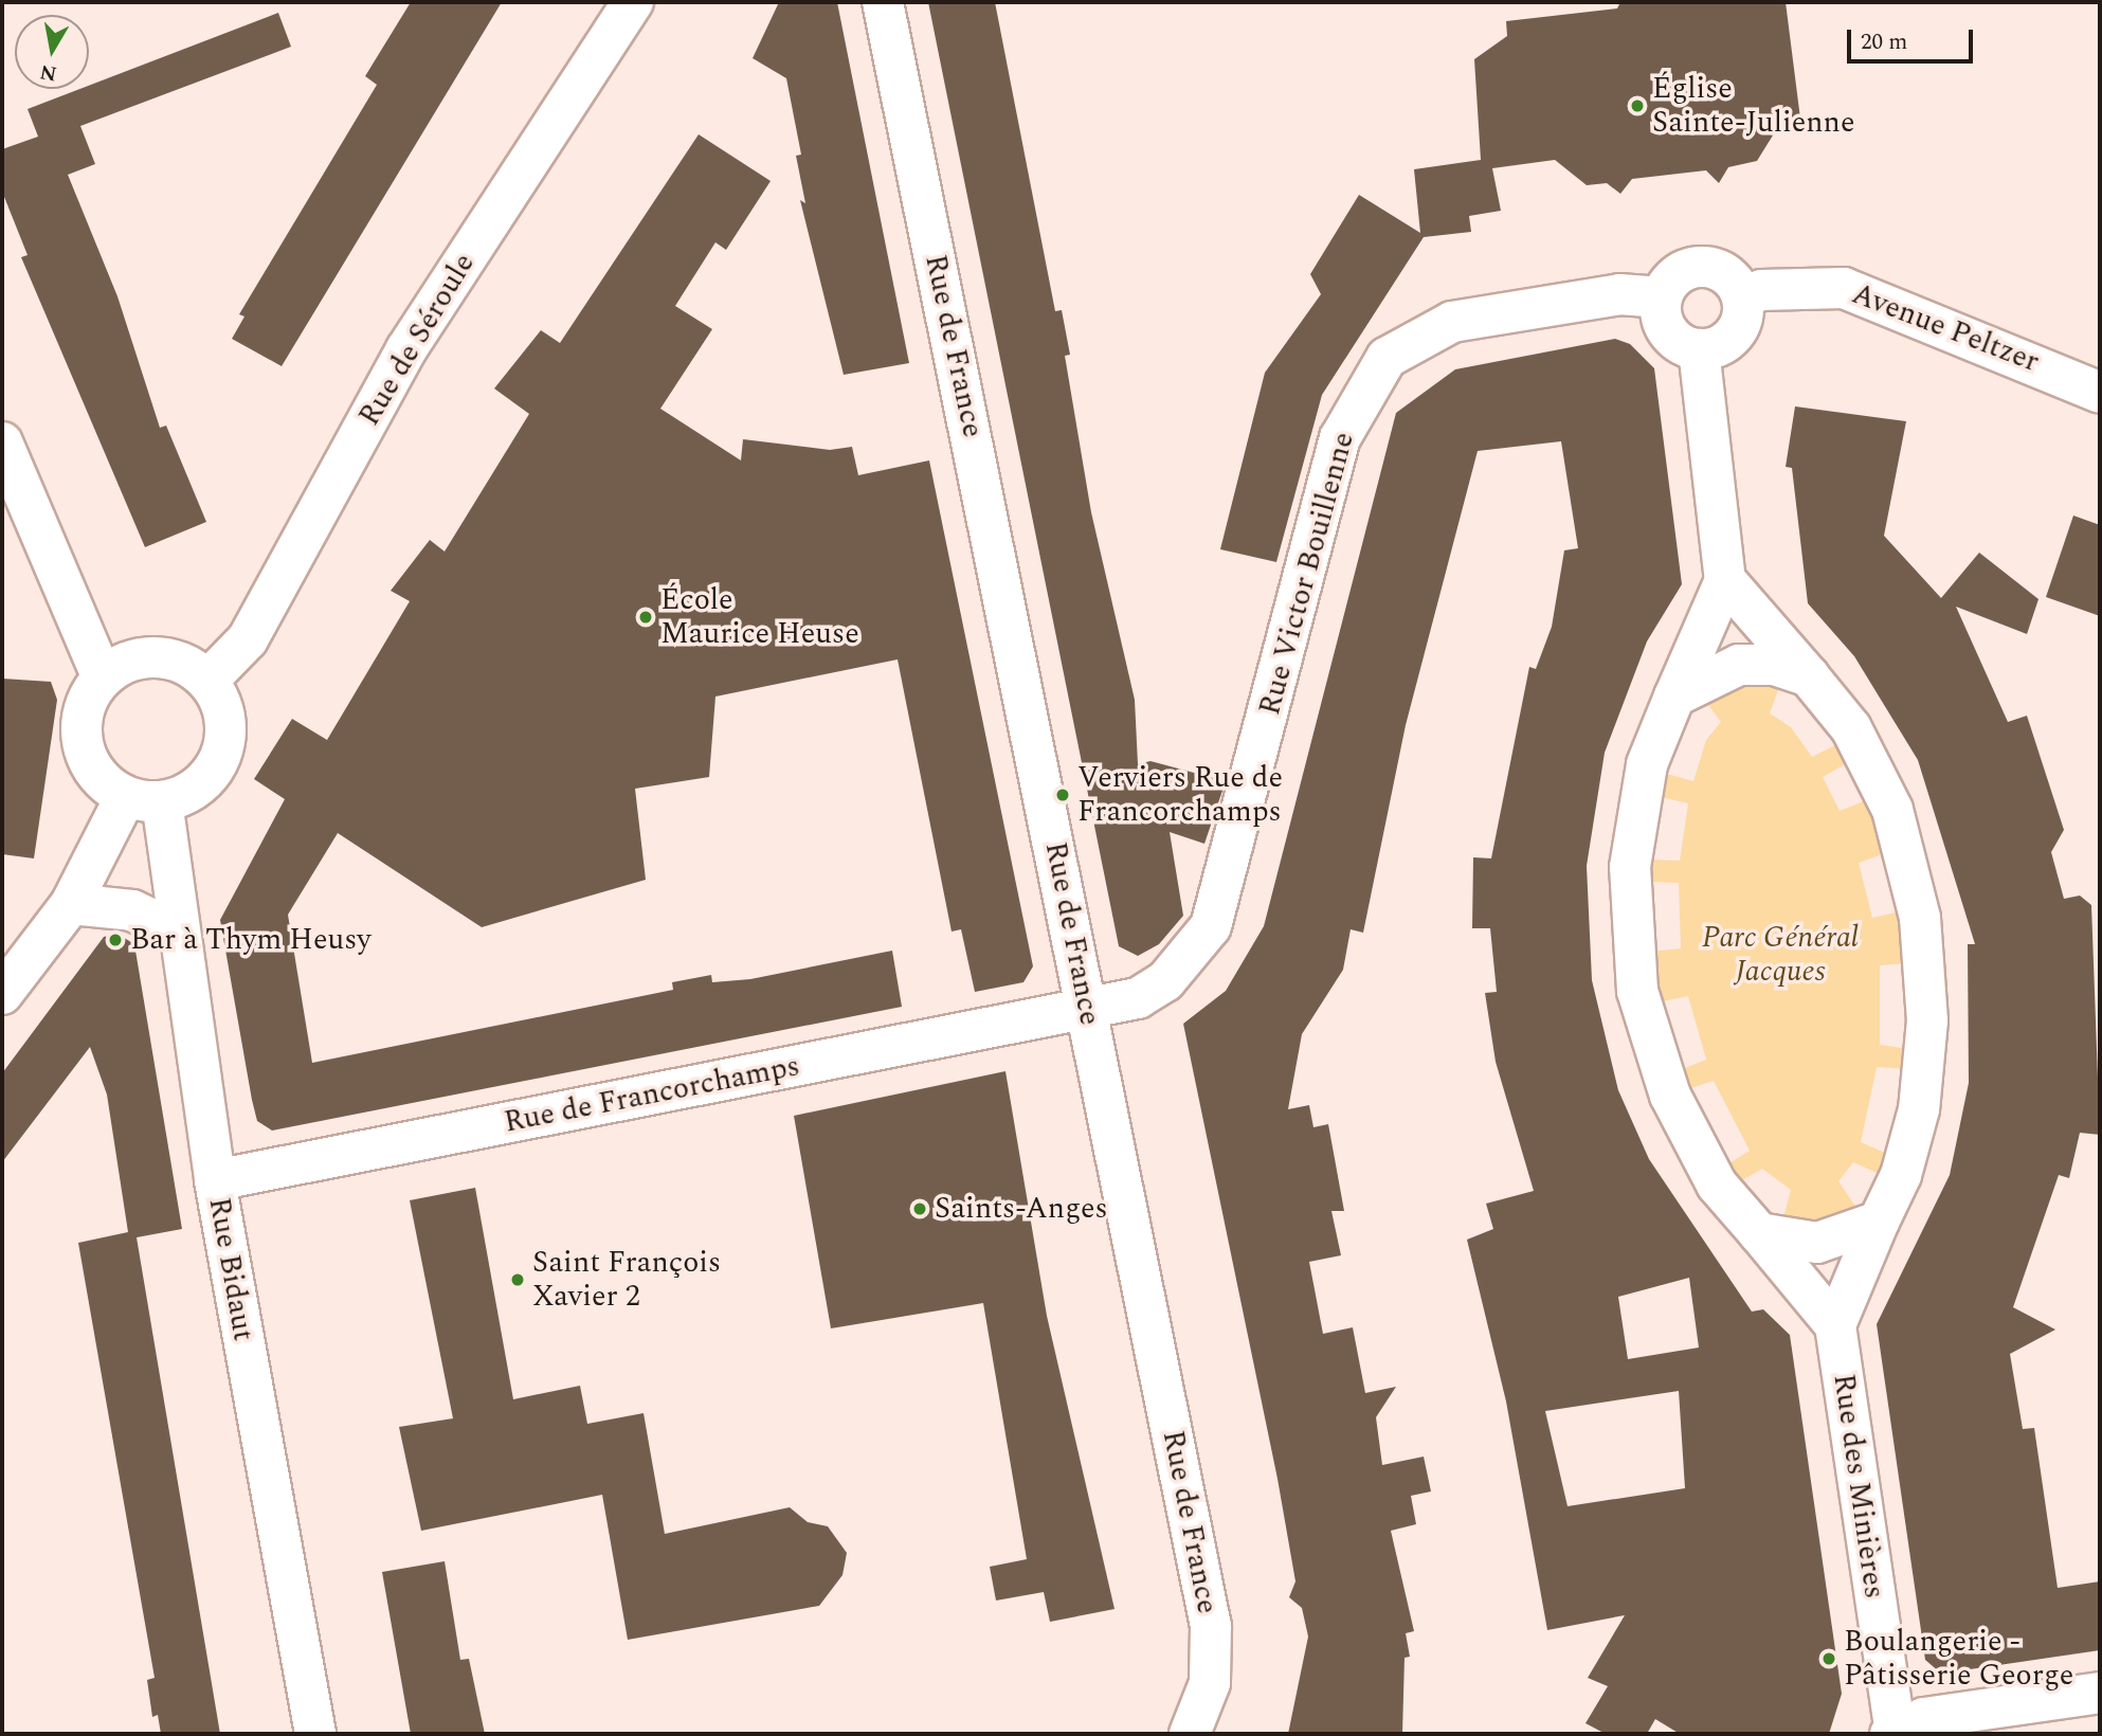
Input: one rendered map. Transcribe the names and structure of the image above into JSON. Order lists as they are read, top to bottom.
{
  "streets": {
    "street": [
      "Avenue Peltzer",
      "Rue de Séroule",
      "Rue de France",
      "Rue Victor Bouillenne",
      "Rue de Francorchamps",
      "Rue Bidaut",
      "Rue des Minières"
    ]
  },
  "crossings": [
    ["Avenue Peltzer", "Rue Victor Bouillenne"],
    ["Rue de Séroule", "Rue Bidaut"],
    ["Rue de France", "Rue Victor Bouillenne"],
    ["Rue de France", "Rue de Francorchamps"],
    ["Rue Victor Bouillenne", "Rue de Francorchamps"],
    ["Rue de Francorchamps", "Rue Bidaut"]
  ],
  "parks": ["Parc Général Jacques"],
  "places": [
    "Église Sainte-Julienne",
    "École Maurice Heuse",
    "Verviers Rue de Francorchamps",
    "Bar à Thym Heusy",
    "Saints-Anges",
    "Saint François Xavier 2",
    "Boulangerie - Pâtisserie George"
  ],
  "scale_bar": "20 m",
  "north": "bottom"
}
